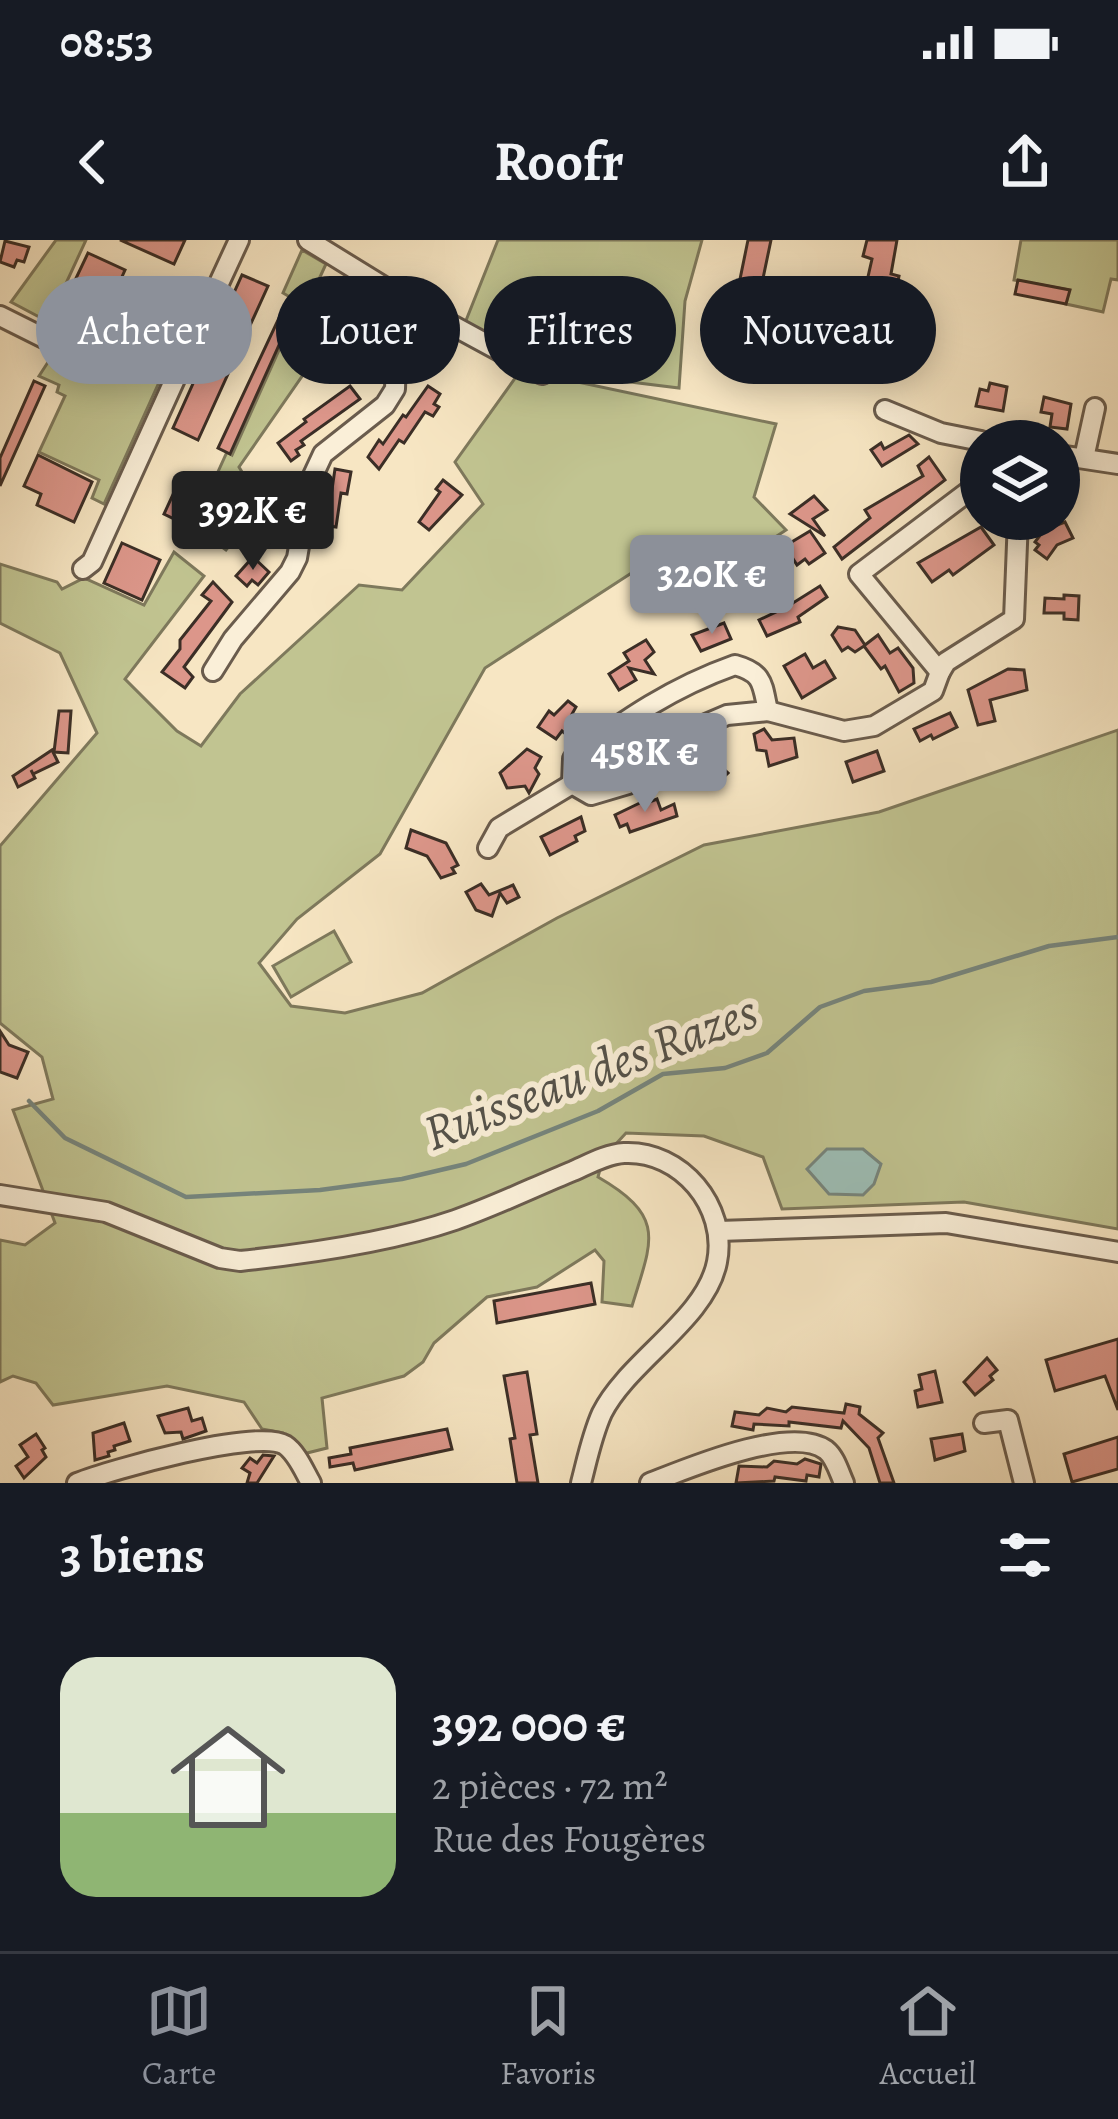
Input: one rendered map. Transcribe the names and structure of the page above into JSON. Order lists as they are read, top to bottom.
{
  "water": ["Ruisseau des Razes"],
  "page": {
    "status": "08:53",
    "header": "Roofr",
    "chip": [
      "Acheter",
      "Louer",
      "Filtres",
      "Nouveau"
    ],
    "price": ["392K €", "320K €", "458K €"],
    "heading": "3 biens",
    "list": [
      {
        "name": "392 000 €",
        "note": "2 pièces · 72 m² · Rue des Fougères"
      }
    ],
    "tabs": ["Carte", "Favoris", "Accueil"]
  }
}
